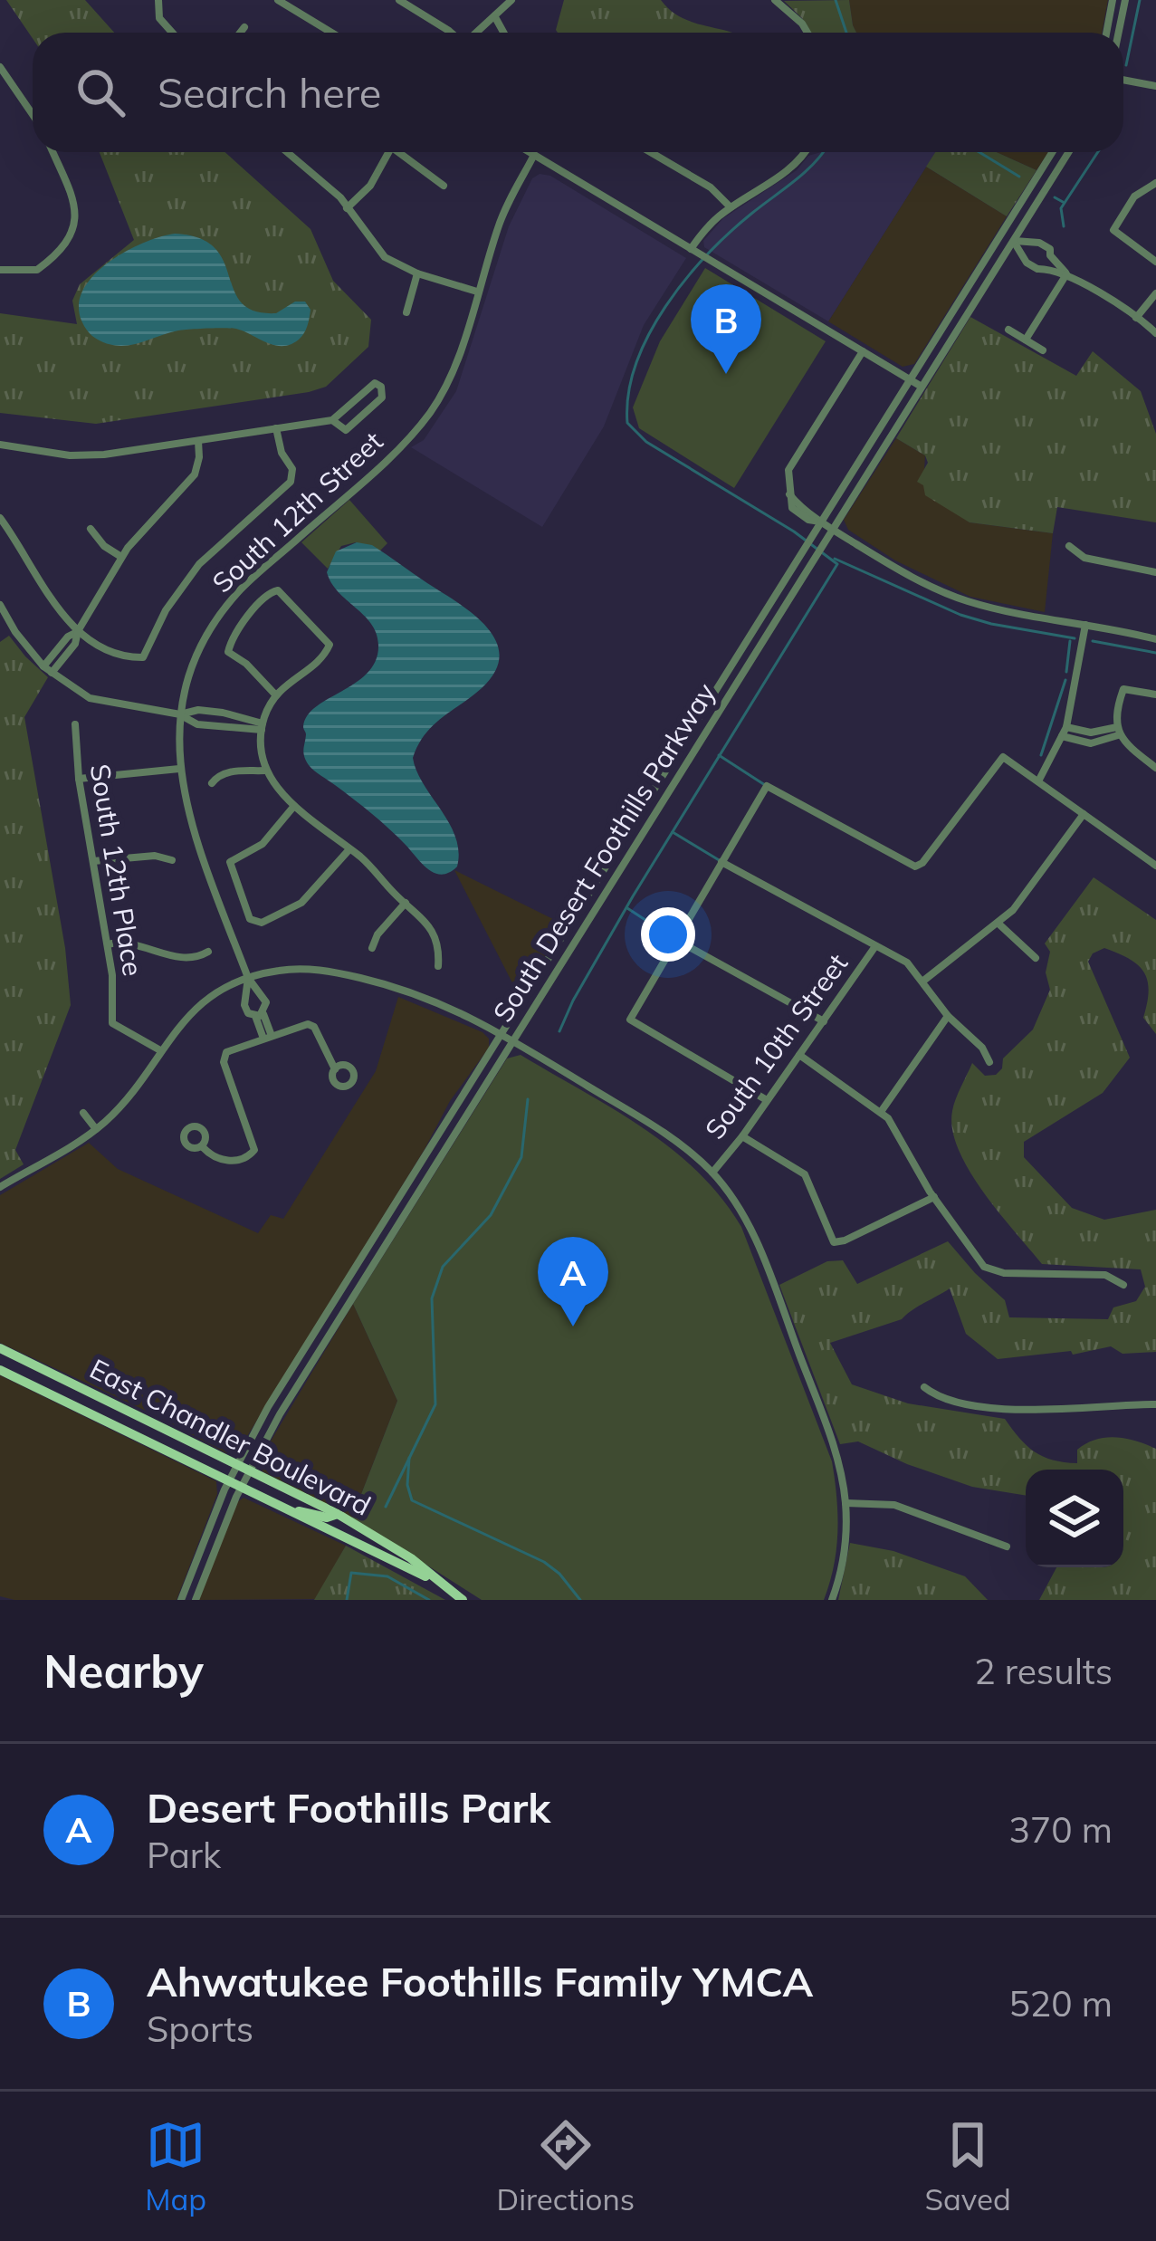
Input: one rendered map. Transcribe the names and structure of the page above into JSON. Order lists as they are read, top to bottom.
{
  "streets": {
    "main road": ["East Chandler Boulevard"],
    "street": [
      "South 12th Street",
      "South Desert Foothills Parkway",
      "South 12th Place",
      "South 10th Street"
    ]
  },
  "crossings": [
    ["South Desert Foothills Parkway", "East Chandler Boulevard"]
  ],
  "page": {
    "search": "Search here",
    "pins": ["B", "A"],
    "heading": ["Nearby", "2 results"],
    "list": [
      {
        "mark": "A",
        "name": "Desert Foothills Park",
        "note": "Park",
        "value": "370 m"
      },
      {
        "mark": "B",
        "name": "Ahwatukee Foothills Family YMCA",
        "note": "Sports",
        "value": "520 m"
      }
    ],
    "nav": ["Map", "Directions", "Saved"]
  }
}
